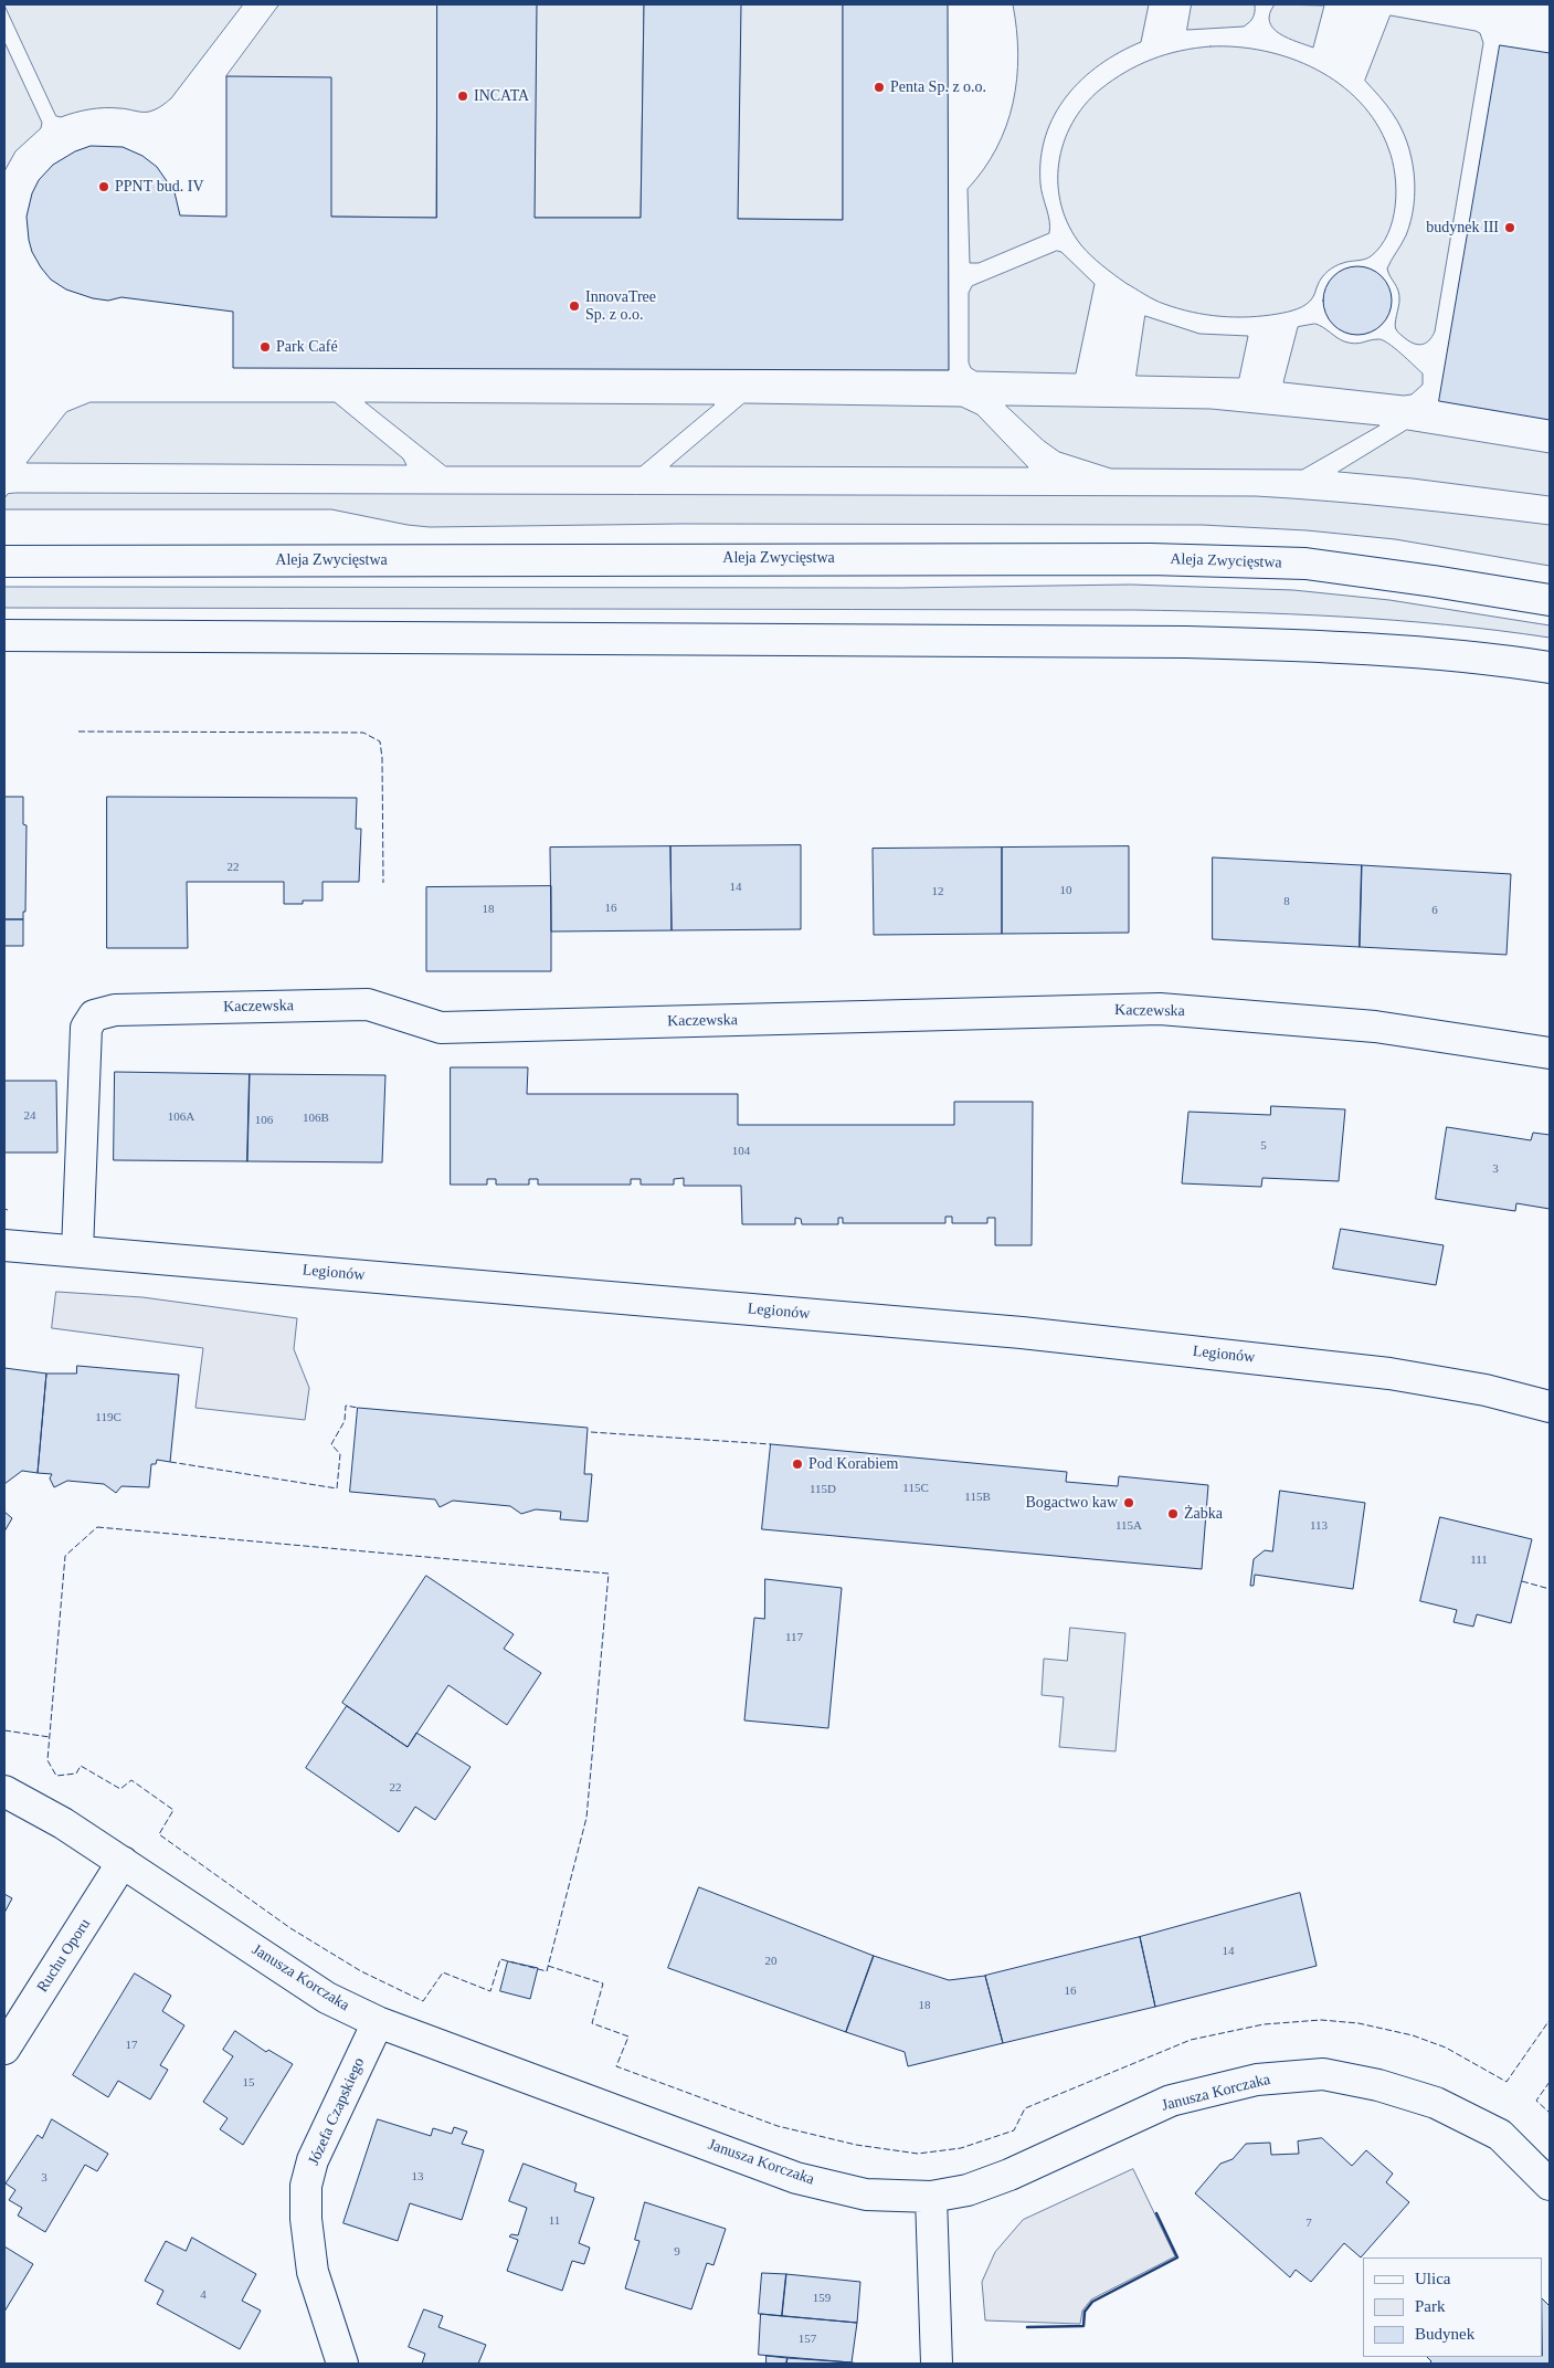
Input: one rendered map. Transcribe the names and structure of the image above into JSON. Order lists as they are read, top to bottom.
{
  "streets": {
    "street": [
      "Aleja Zwycięstwa",
      "Kaczewska",
      "Legionów",
      "Ruchu Oporu",
      "Janusza Korczaka",
      "Józefa Czapskiego"
    ]
  },
  "crossings": [
    ["Kaczewska", "Legionów"],
    ["Ruchu Oporu", "Janusza Korczaka"],
    ["Janusza Korczaka", "Józefa Czapskiego"]
  ],
  "places": [
    "Penta Sp. z o.o.",
    "INCATA",
    "PPNT bud. IV",
    "budynek III",
    "InnovaTree Sp. z o.o.",
    "Park Café",
    "Pod Korabiem",
    "Bogactwo kaw",
    "Żabka"
  ],
  "house_numbers": [
    "22",
    "14",
    "10",
    "12",
    "8",
    "16",
    "18",
    "6",
    "24",
    "106A",
    "106B",
    "106",
    "5",
    "104",
    "3",
    "119C",
    "115C",
    "115D",
    "115B",
    "115A",
    "113",
    "111",
    "117",
    "22",
    "14",
    "20",
    "16",
    "18",
    "17",
    "15",
    "13",
    "3",
    "11",
    "7",
    "9",
    "4",
    "159",
    "157"
  ],
  "legend": ["Ulica", "Park", "Budynek"]
}
